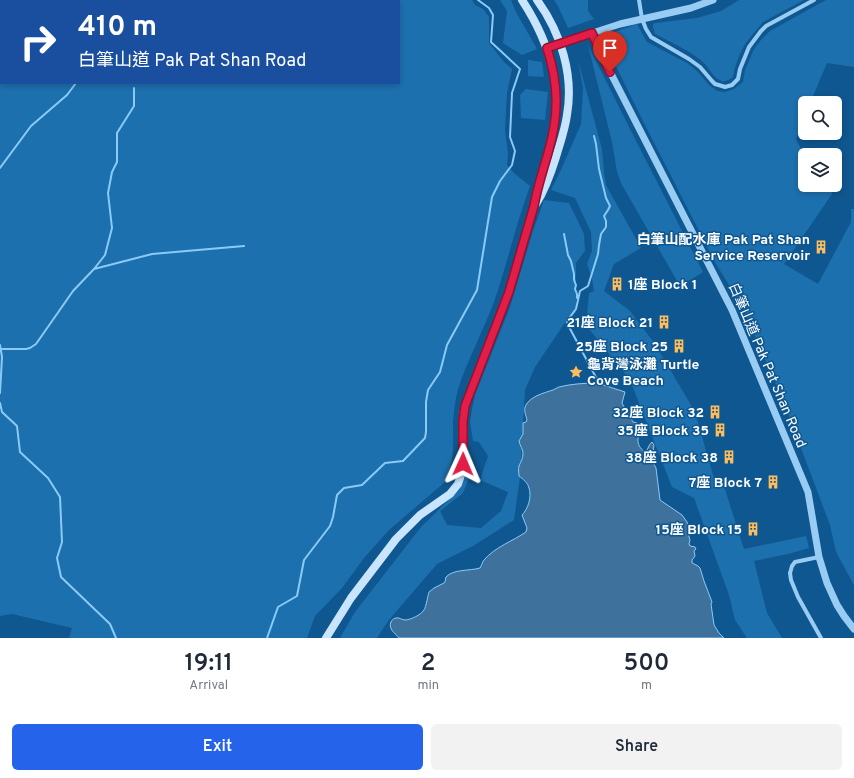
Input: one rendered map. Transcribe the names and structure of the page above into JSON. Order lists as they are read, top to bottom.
{
  "streets": {
    "street": ["白筆山道 Pak Pat Shan Road"]
  },
  "places": {
    "building": [
      "白筆山配水庫 Pak Pat Shan Service Reservoir",
      "1座 Block 1",
      "21座 Block 21",
      "25座 Block 25",
      "32座 Block 32",
      "35座 Block 35",
      "38座 Block 38",
      "7座 Block 7",
      "15座 Block 15"
    ],
    "place": ["龜背灣泳灘 Turtle Cove Beach"]
  },
  "page": {
    "turn": ["410 m", "白筆山道 Pak Pat Shan Road"],
    "eta": [
      "19:11",
      "Arrival",
      "2",
      "min",
      "500",
      "m"
    ],
    "buttons": ["Exit", "Share"]
  }
}
